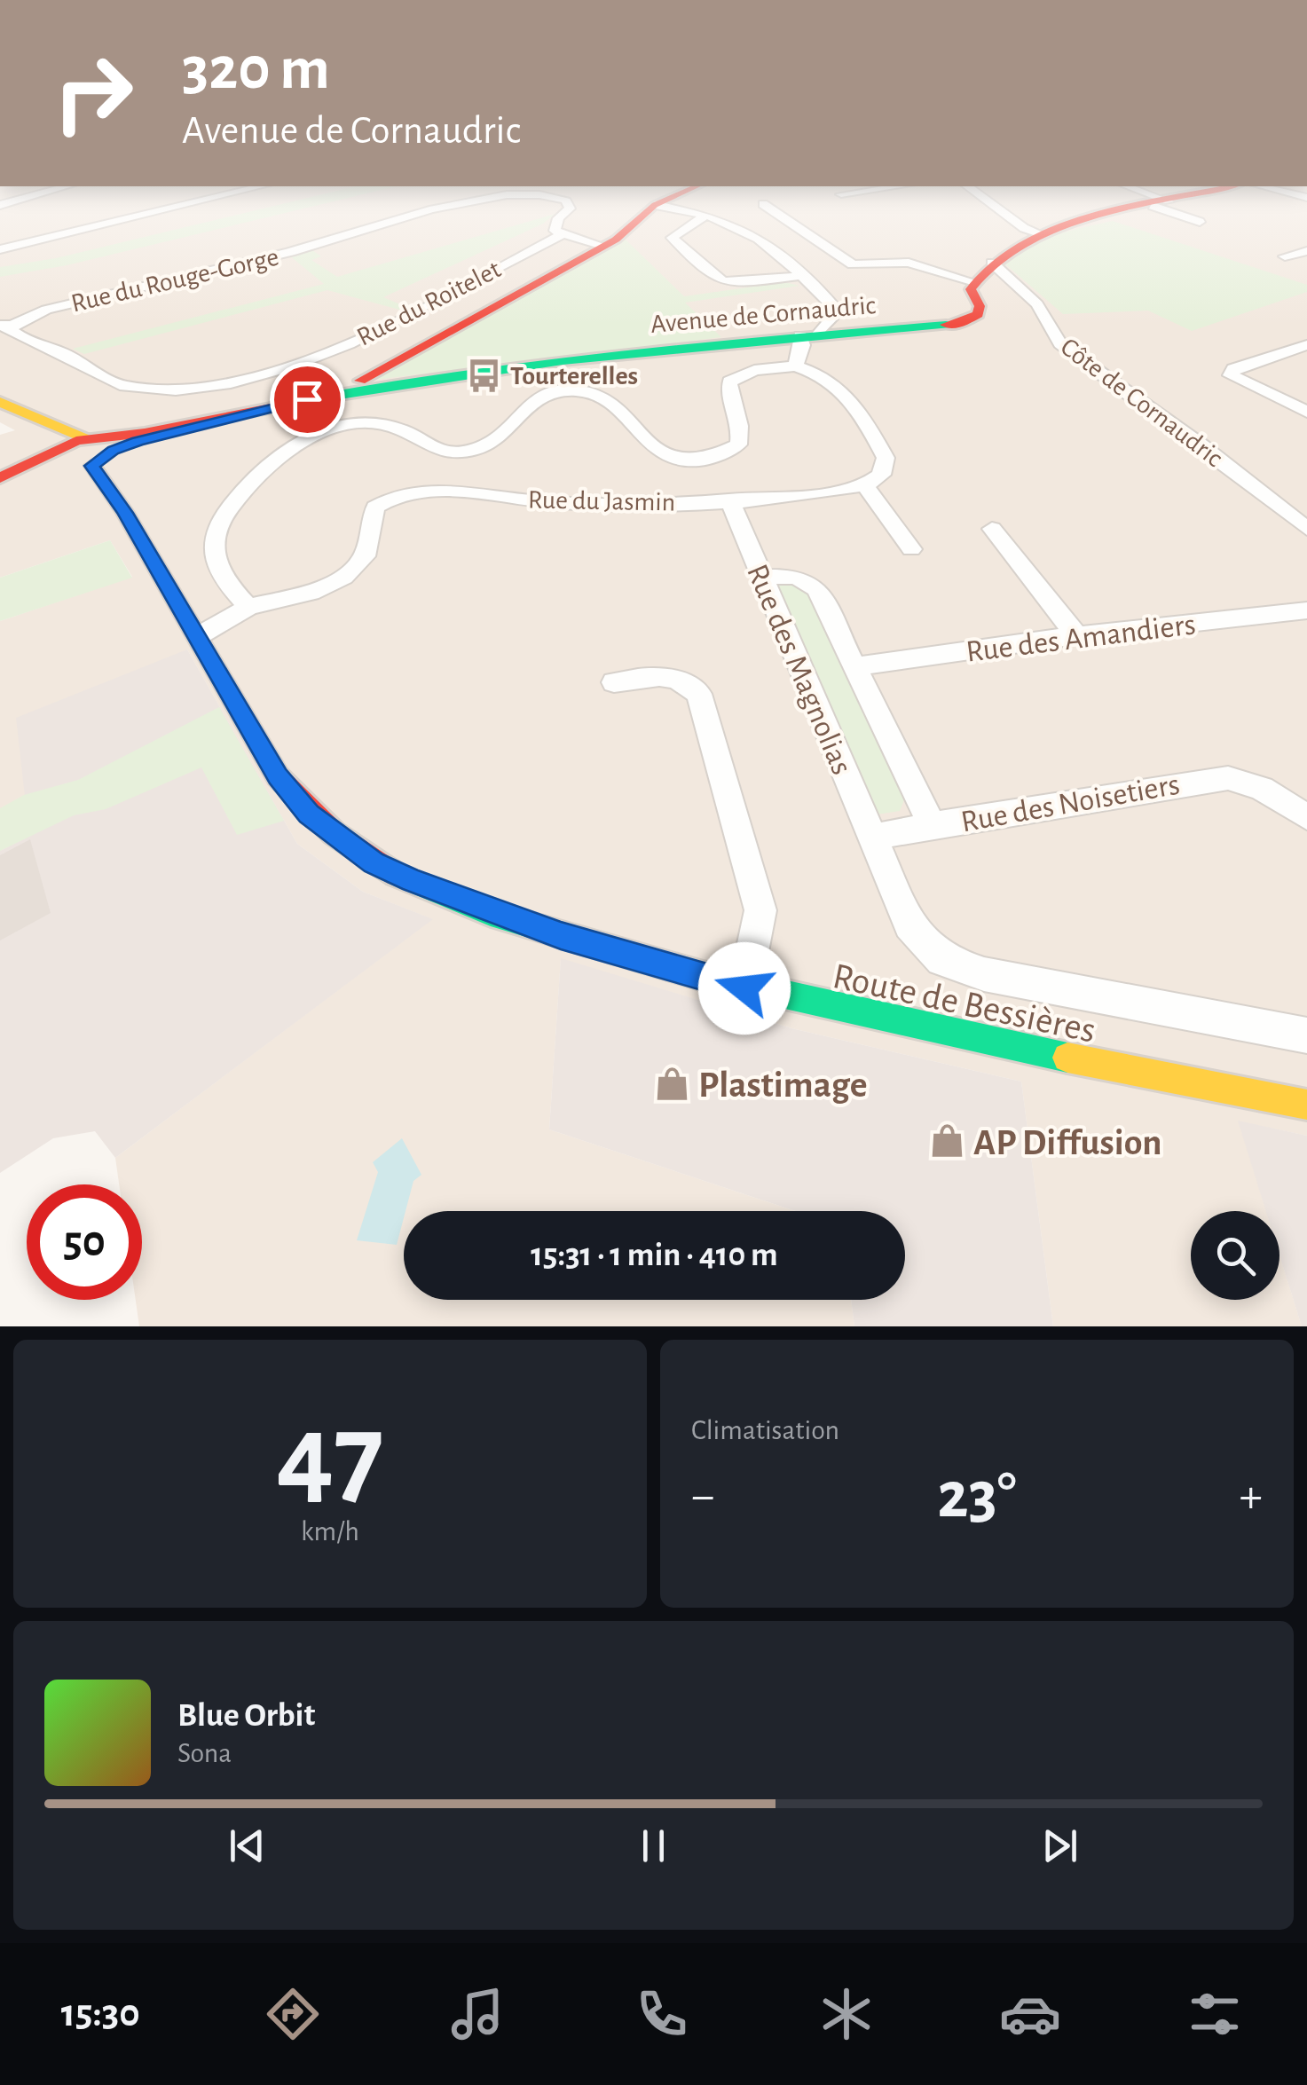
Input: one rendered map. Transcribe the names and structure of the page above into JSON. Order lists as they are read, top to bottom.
{
  "streets": {
    "street": [
      "Rue du Rouge-Gorge",
      "Rue du Roitelet",
      "Avenue de Cornaudric",
      "Côte de Cornaudric",
      "Rue du Jasmin",
      "Rue des Amandiers",
      "Rue des Magnolias",
      "Rue des Noisetiers",
      "Route de Bessières"
    ]
  },
  "crossings": [
    ["Rue du Rouge-Gorge", "Rue du Roitelet"],
    ["Avenue de Cornaudric", "Route de Bessières"],
    ["Rue du Jasmin", "Rue des Magnolias"],
    ["Rue du Jasmin", "Route de Bessières"],
    ["Rue des Amandiers", "Rue des Noisetiers"],
    ["Rue des Magnolias", "Rue des Noisetiers"]
  ],
  "places": {
    "bus stop": ["Tourterelles"],
    "shop": ["Plastimage", "AP Diffusion"]
  },
  "page": {
    "turn": ["320 m", "Avenue de Cornaudric"],
    "limit": "50",
    "trip": "15:31 · 1 min · 410 m",
    "tile": [
      ["47", "km/h"],
      "Climatisation"
    ],
    "heat": ["−", "23°", "+"],
    "song": ["Blue Orbit", "Sona"],
    "tabs": "15:30"
  }
}
